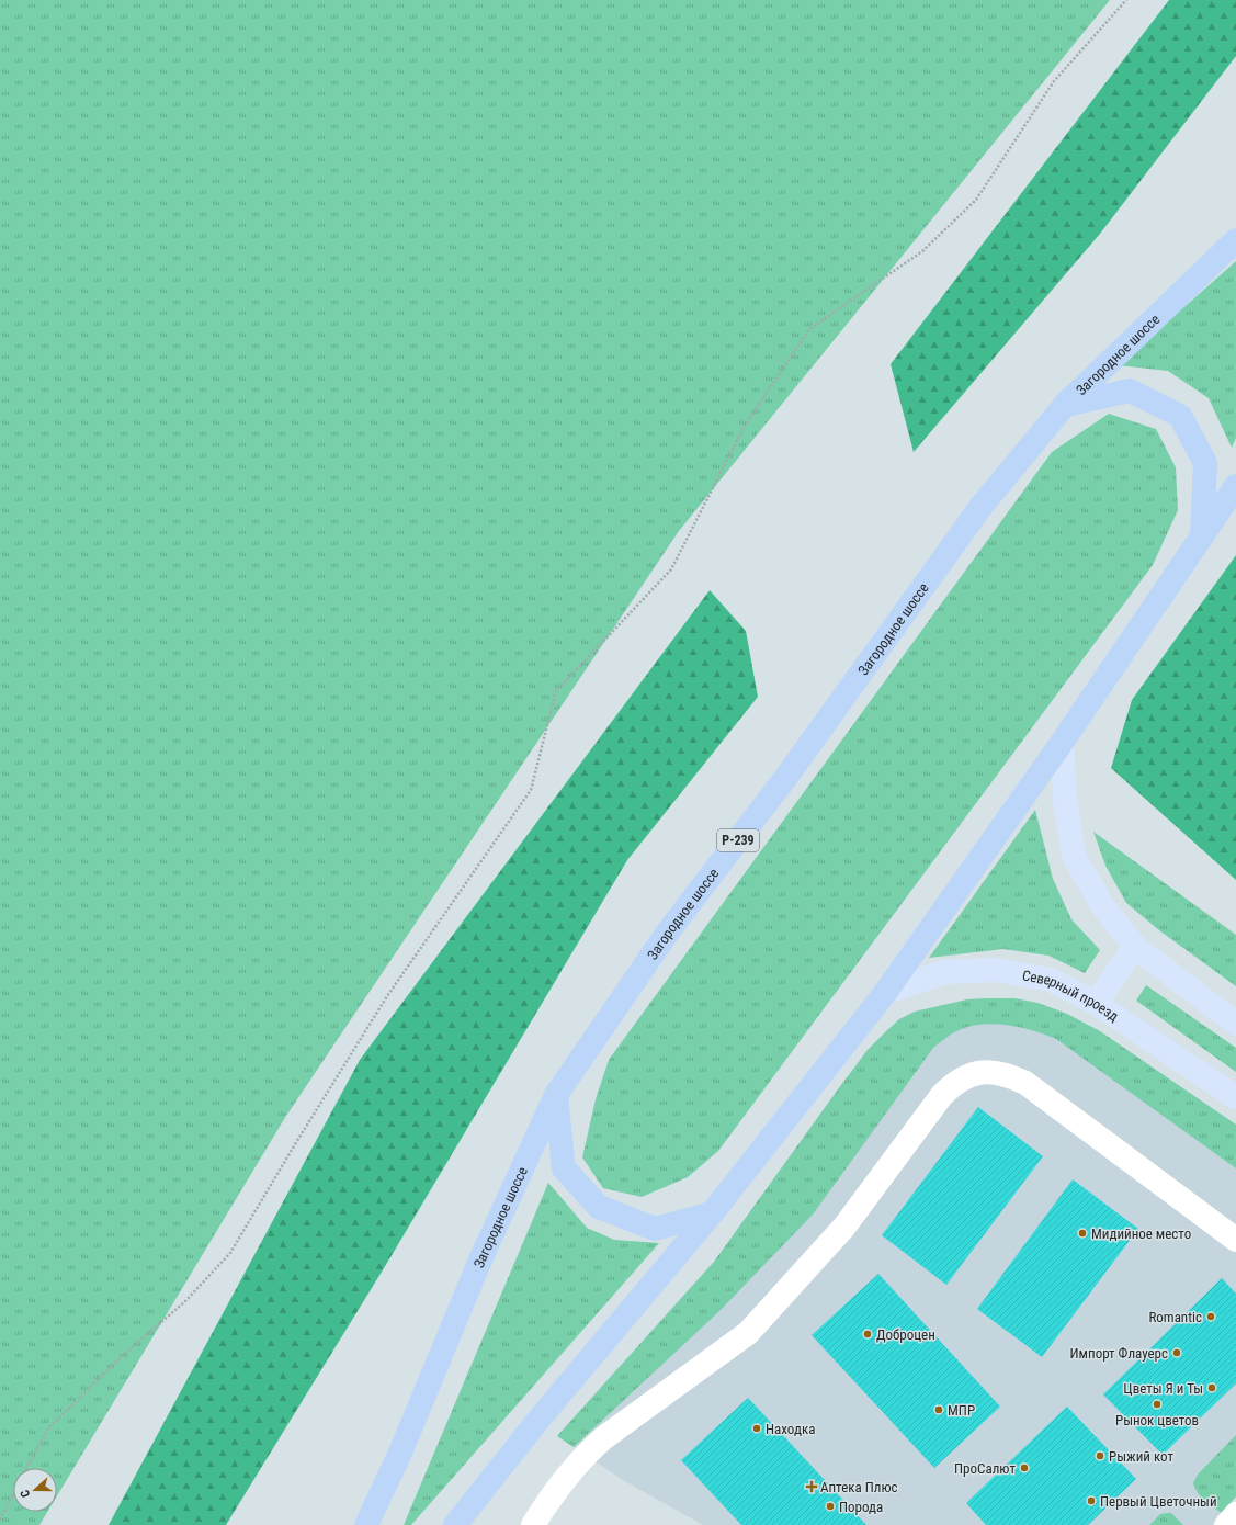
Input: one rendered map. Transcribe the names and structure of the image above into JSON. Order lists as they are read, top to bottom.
{
  "streets": {
    "highway": ["Загородное шоссе", "Р-239"],
    "main road": ["Северный проезд"]
  },
  "places": {
    "other": [
      "Мидийное место",
      "Romantic",
      "Доброцен",
      "Импорт Флауерс",
      "Цветы Я и Ты",
      "Рынок цветов",
      "МПР",
      "Находка",
      "Рыжий кот",
      "ПроСалют",
      "Первый Цветочный",
      "Порода"
    ],
    "health": ["Аптека Плюс"]
  },
  "north": "left"
}
